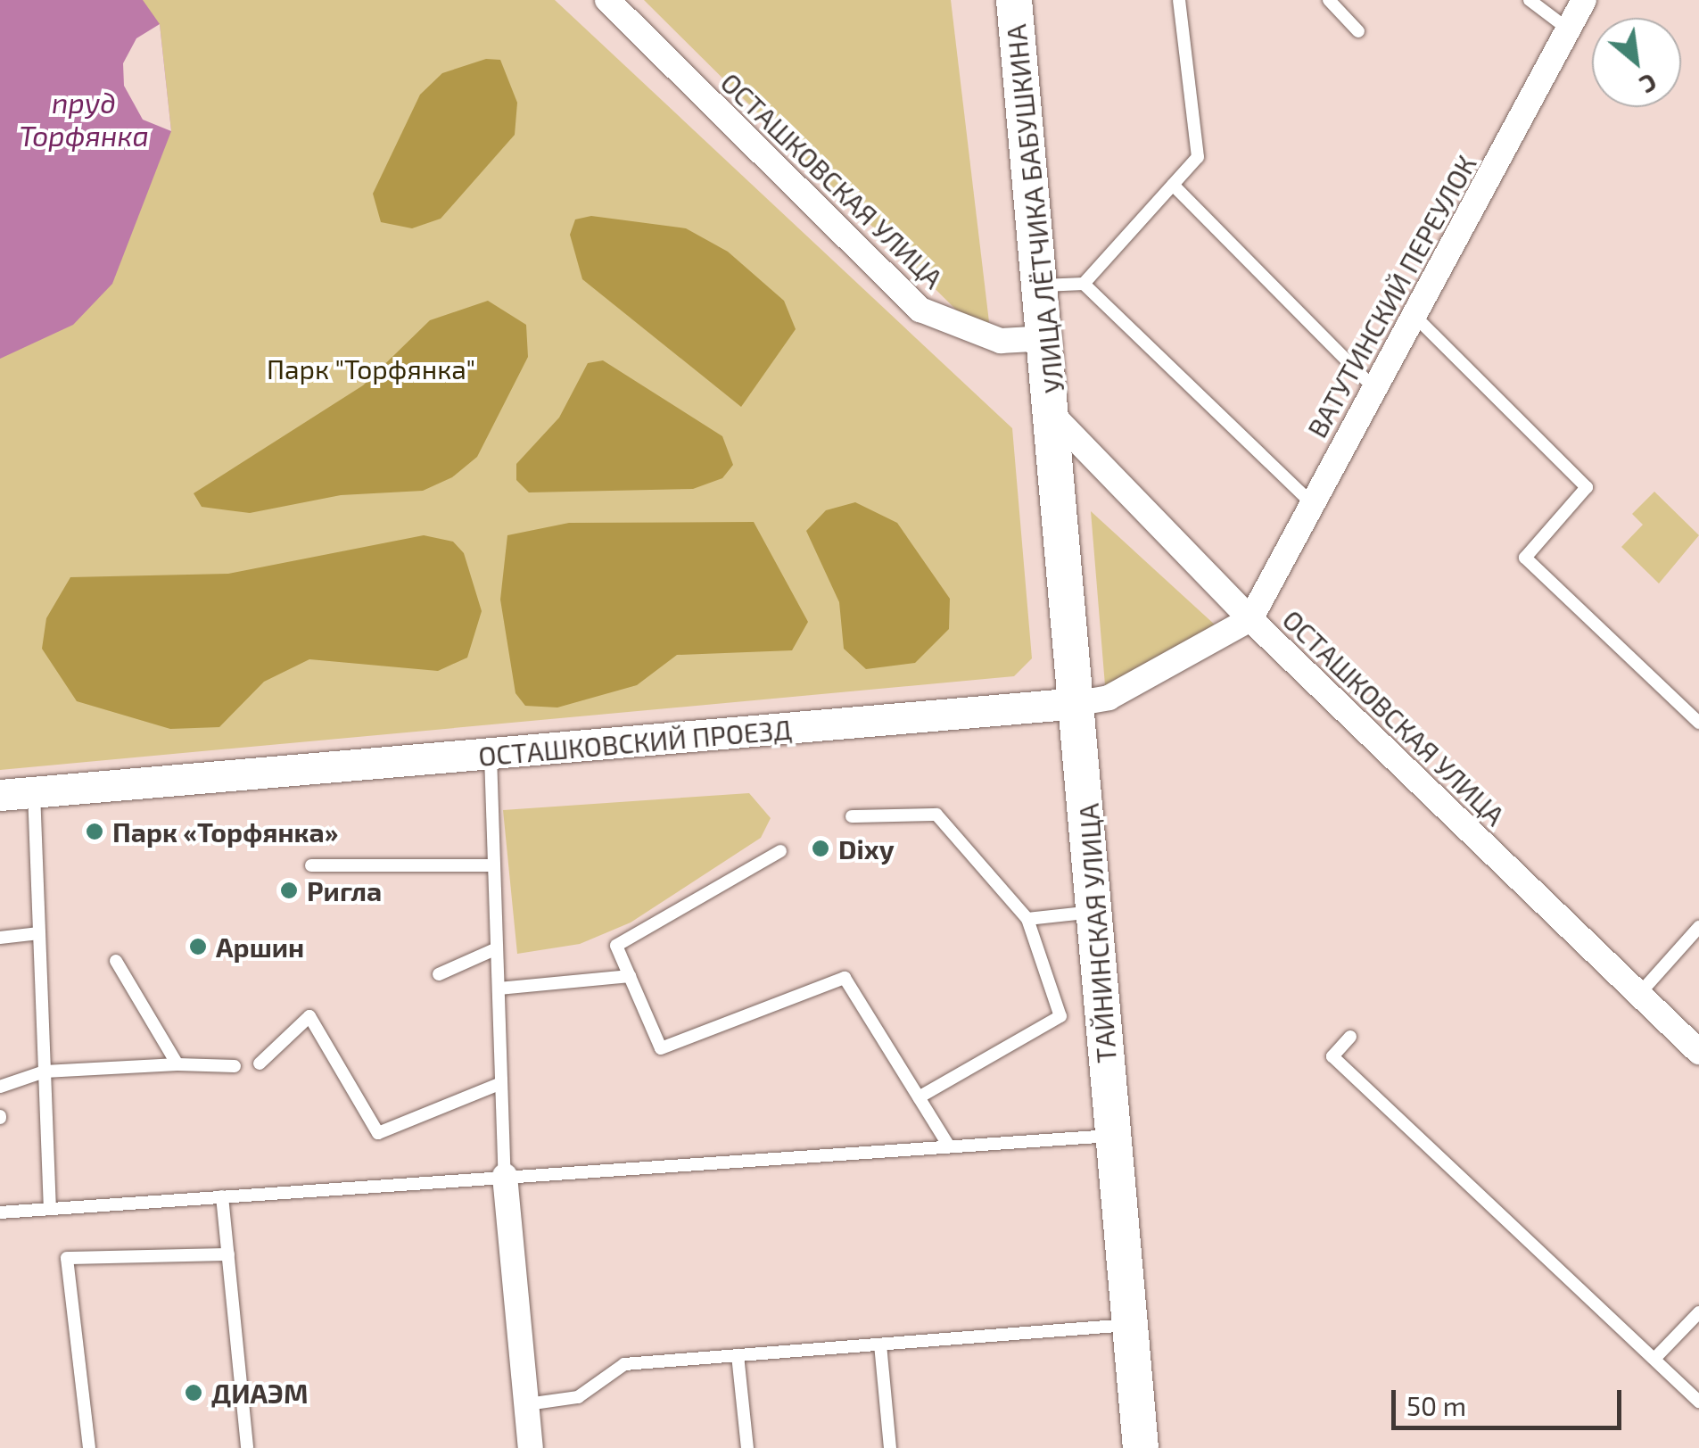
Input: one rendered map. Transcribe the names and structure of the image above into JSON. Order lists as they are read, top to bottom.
{
  "streets": {
    "main road": ["УЛИЦА ЛЁТЧИКА БАБУШКИНА", "ТАЙНИНСКАЯ УЛИЦА"],
    "street": ["ОСТАШКОВСКАЯ УЛИЦА", "ВАТУТИНСКИЙ ПЕРЕУЛОК", "ОСТАШКОВСКИЙ ПРОЕЗД"]
  },
  "crossings": [
    ["ОСТАШКОВСКАЯ УЛИЦА", "УЛИЦА ЛЁТЧИКА БАБУШКИНА"],
    ["ОСТАШКОВСКАЯ УЛИЦА", "ВАТУТИНСКИЙ ПЕРЕУЛОК"],
    ["ОСТАШКОВСКАЯ УЛИЦА", "ОСТАШКОВСКИЙ ПРОЕЗД"],
    ["ОСТАШКОВСКАЯ УЛИЦА", "ТАЙНИНСКАЯ УЛИЦА"],
    ["УЛИЦА ЛЁТЧИКА БАБУШКИНА", "ТАЙНИНСКАЯ УЛИЦА"],
    ["ВАТУТИНСКИЙ ПЕРЕУЛОК", "ОСТАШКОВСКИЙ ПРОЕЗД"],
    ["ОСТАШКОВСКИЙ ПРОЕЗД", "ТАЙНИНСКАЯ УЛИЦА"]
  ],
  "water": ["пруд Торфянка"],
  "parks": ["Парк \"Торфянка\""],
  "places": [
    "Парк «Торфянка»",
    "Dixy",
    "Ригла",
    "Аршин",
    "ДИАЭМ"
  ],
  "scale_bar": "50 m",
  "north": "bottom right"
}
